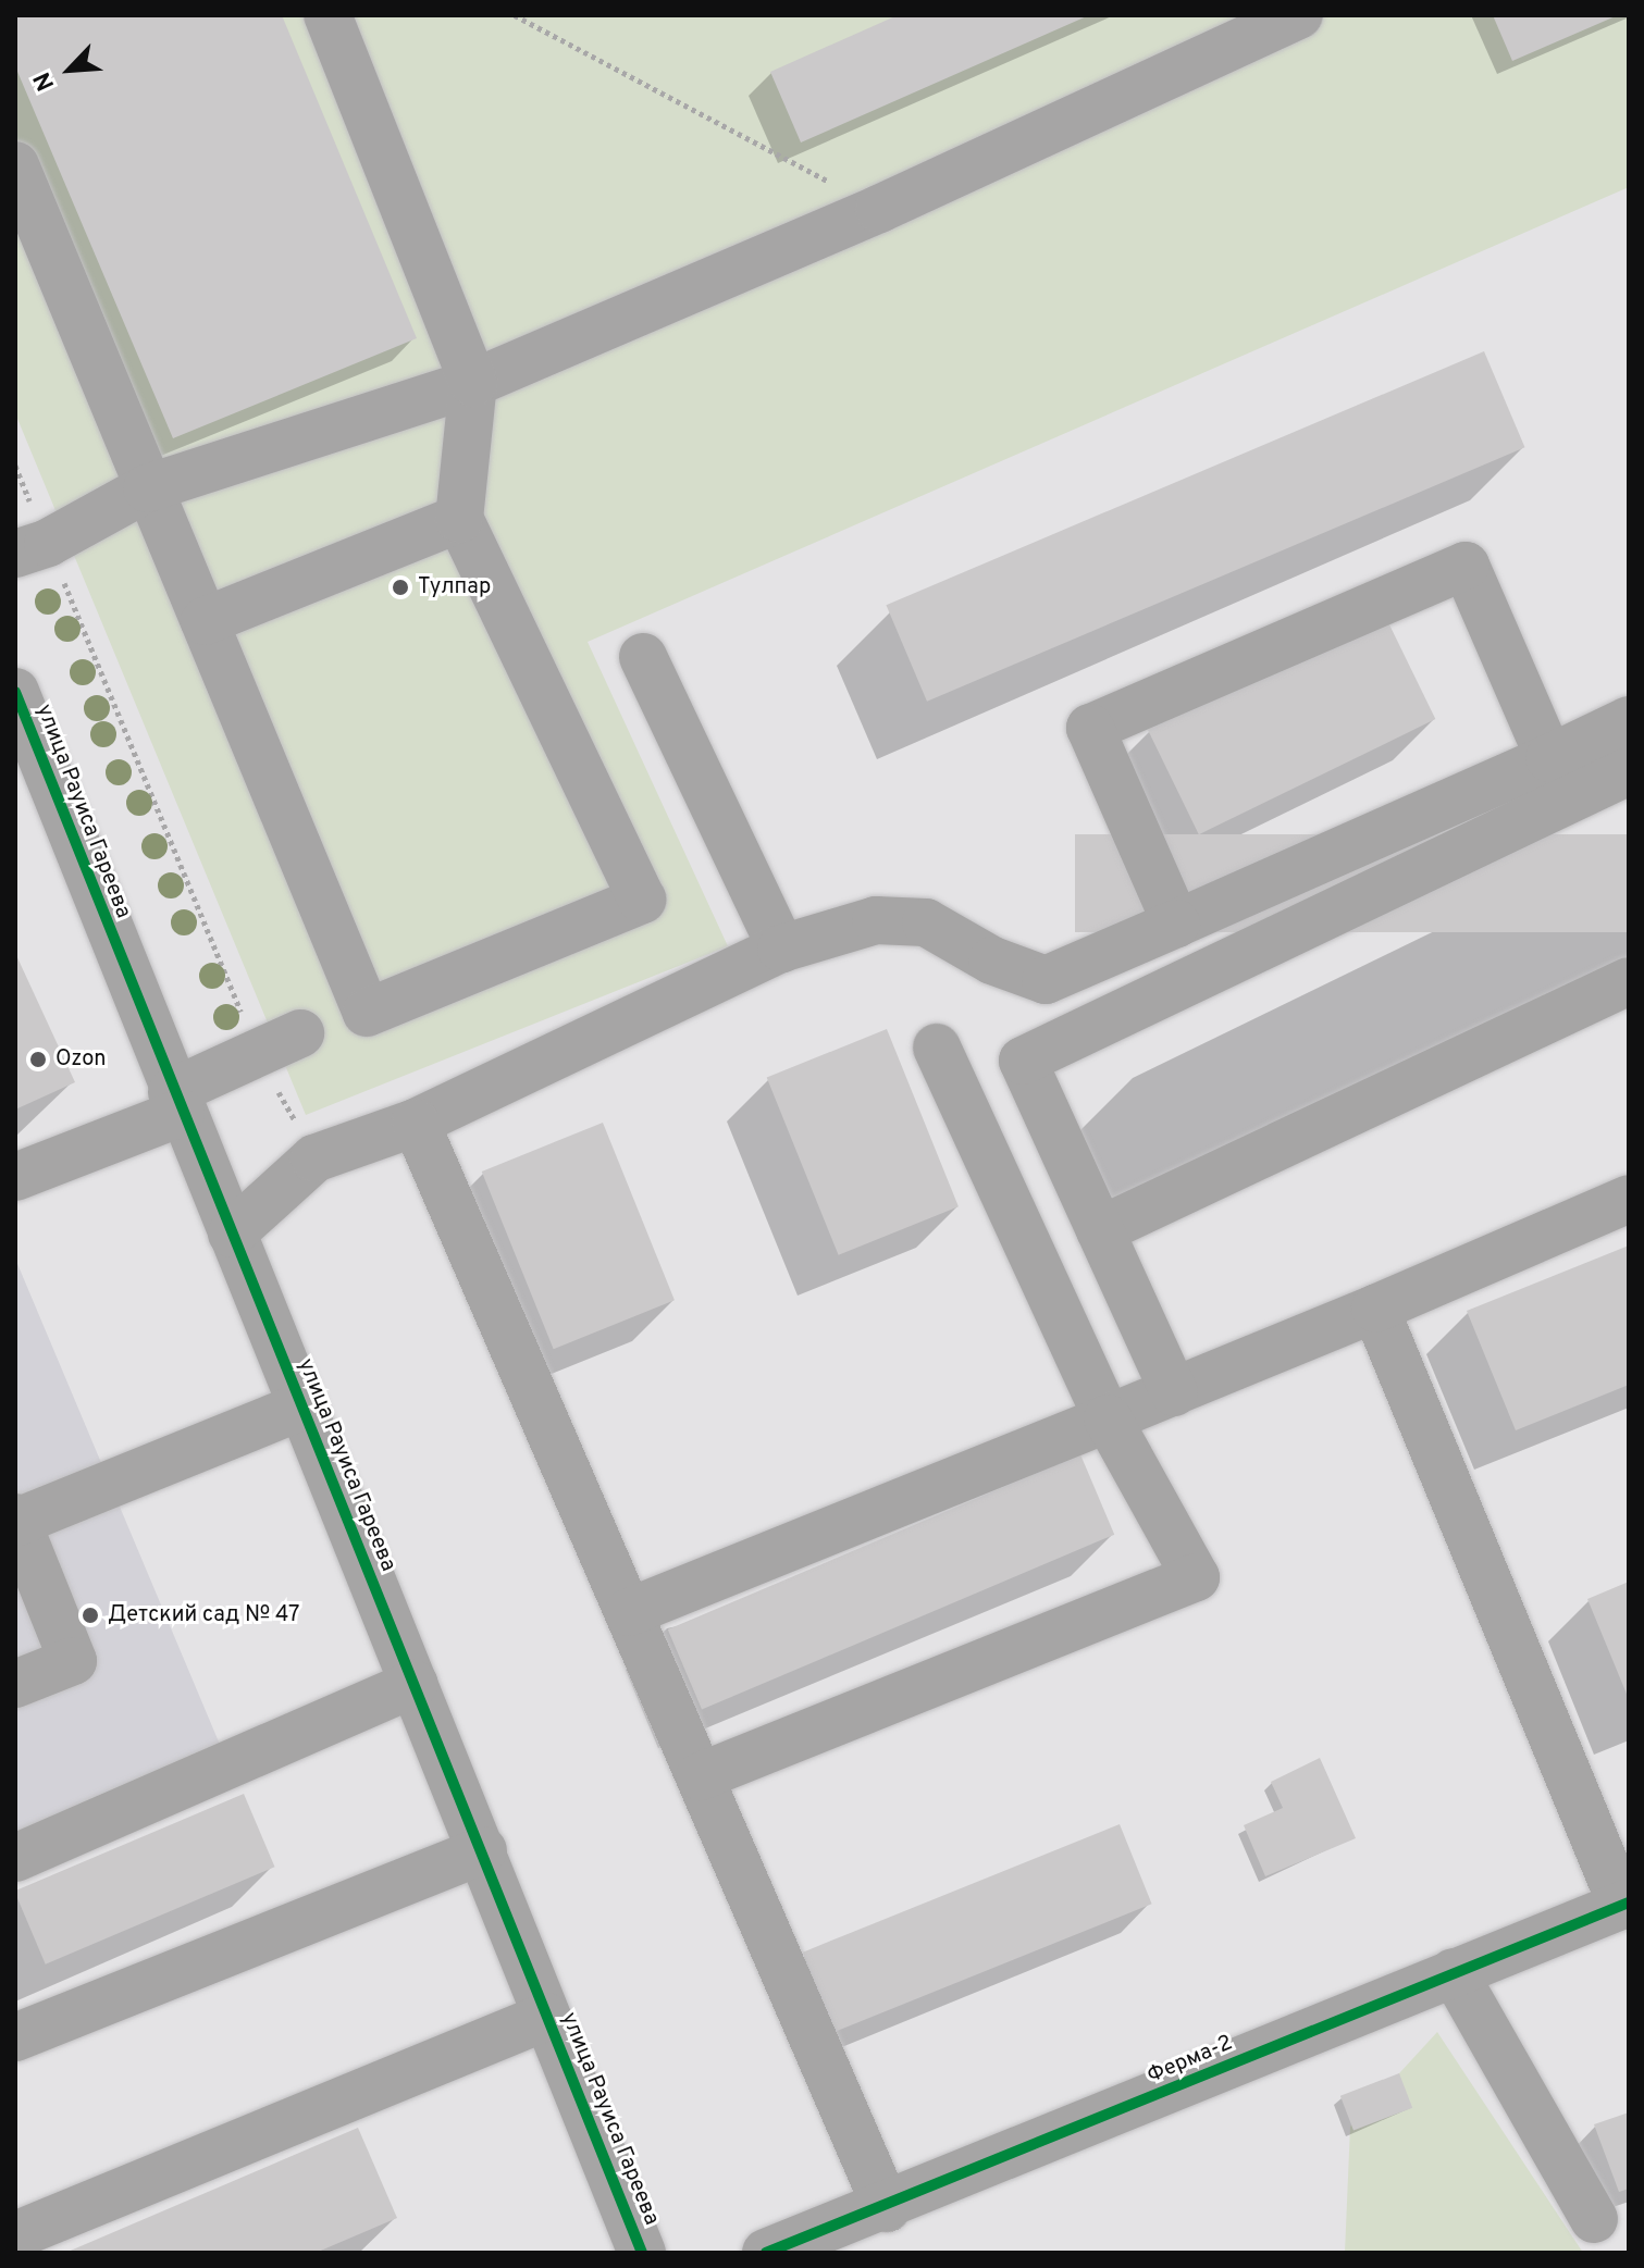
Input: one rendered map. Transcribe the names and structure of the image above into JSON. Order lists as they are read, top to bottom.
{
  "streets": {
    "street": ["улица Рауиса Гареева", "Ферма-2"]
  },
  "places": ["Тулпар", "Ozon", "Детский сад № 47"],
  "north": "bottom left"
}
